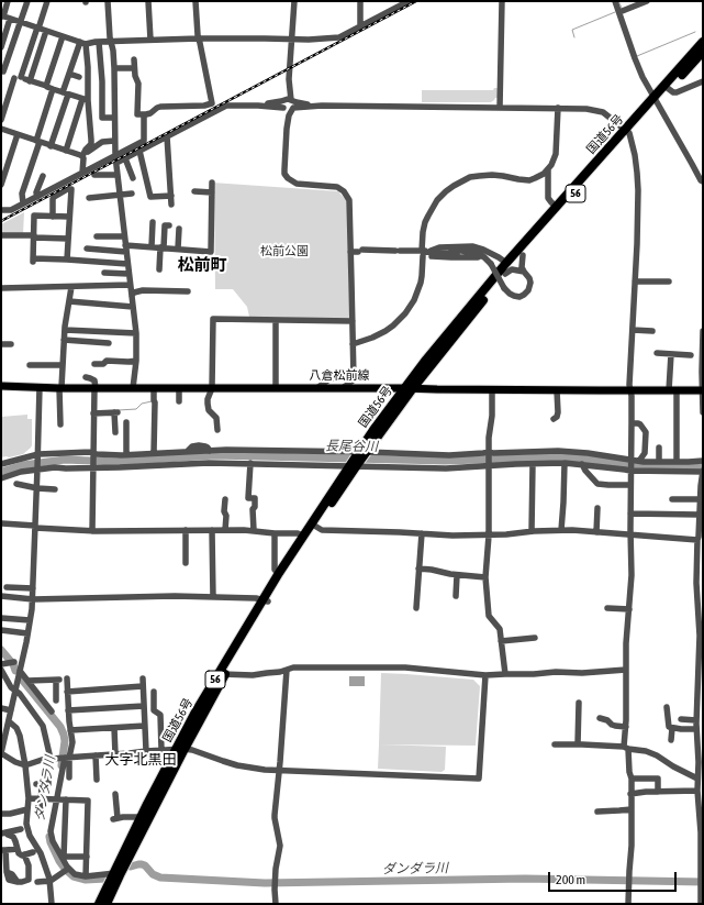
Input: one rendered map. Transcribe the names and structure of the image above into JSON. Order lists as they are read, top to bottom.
{
  "streets": {
    "highway": ["国道56号", "56"],
    "main road": ["八倉松前線"]
  },
  "crossings": [
    ["国道56号", "八倉松前線"]
  ],
  "districts": ["松前町", "大字北黒田"],
  "water": ["長尾谷川", "ダンダラ川"],
  "parks": ["松前公園"],
  "scale_bar": "200 m"
}
